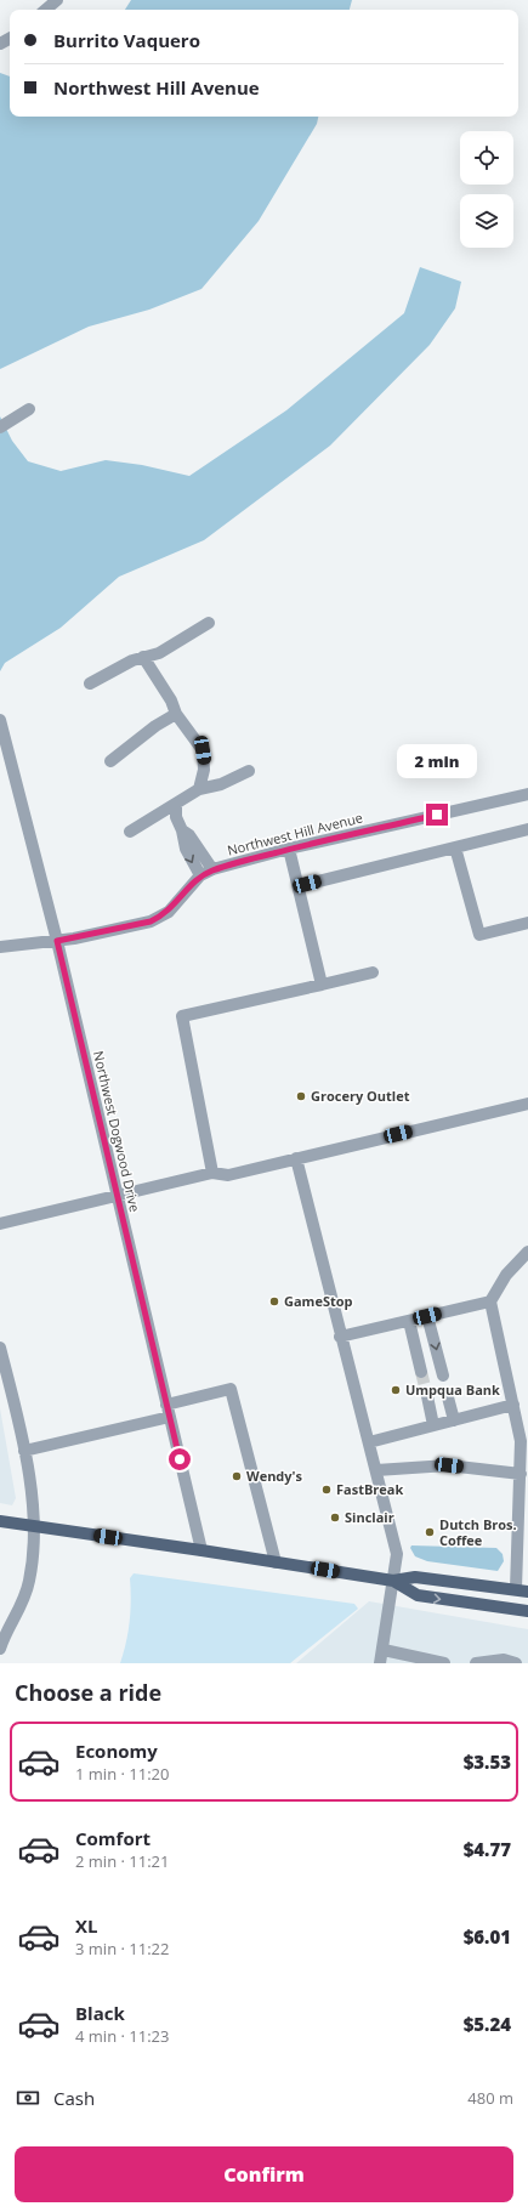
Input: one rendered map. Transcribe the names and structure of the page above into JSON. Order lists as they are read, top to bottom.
{
  "streets": {
    "street": ["Northwest Hill Avenue", "Northwest Dogwood Drive"]
  },
  "crossings": [
    ["Northwest Hill Avenue", "Northwest Dogwood Drive"]
  ],
  "places": [
    "Grocery Outlet",
    "GameStop",
    "Umpqua Bank",
    "Wendy's",
    "FastBreak",
    "Sinclair",
    "Dutch Bros. Coffee"
  ],
  "page": {
    "banner": ["Burrito Vaquero", "Northwest Hill Avenue"],
    "bubble": "2 min",
    "heading": "Choose a ride",
    "list": [
      {
        "name": "Economy",
        "note": "1 min · 11:20",
        "value": "$3.53"
      },
      {
        "name": "Comfort",
        "note": "2 min · 11:21",
        "value": "$4.77"
      },
      {
        "name": "XL",
        "note": "3 min · 11:22",
        "value": "$6.01"
      },
      {
        "name": "Black",
        "note": "4 min · 11:23",
        "value": "$5.24"
      }
    ],
    "pay": ["Cash", "480 m"],
    "buttons": "Confirm"
  }
}
